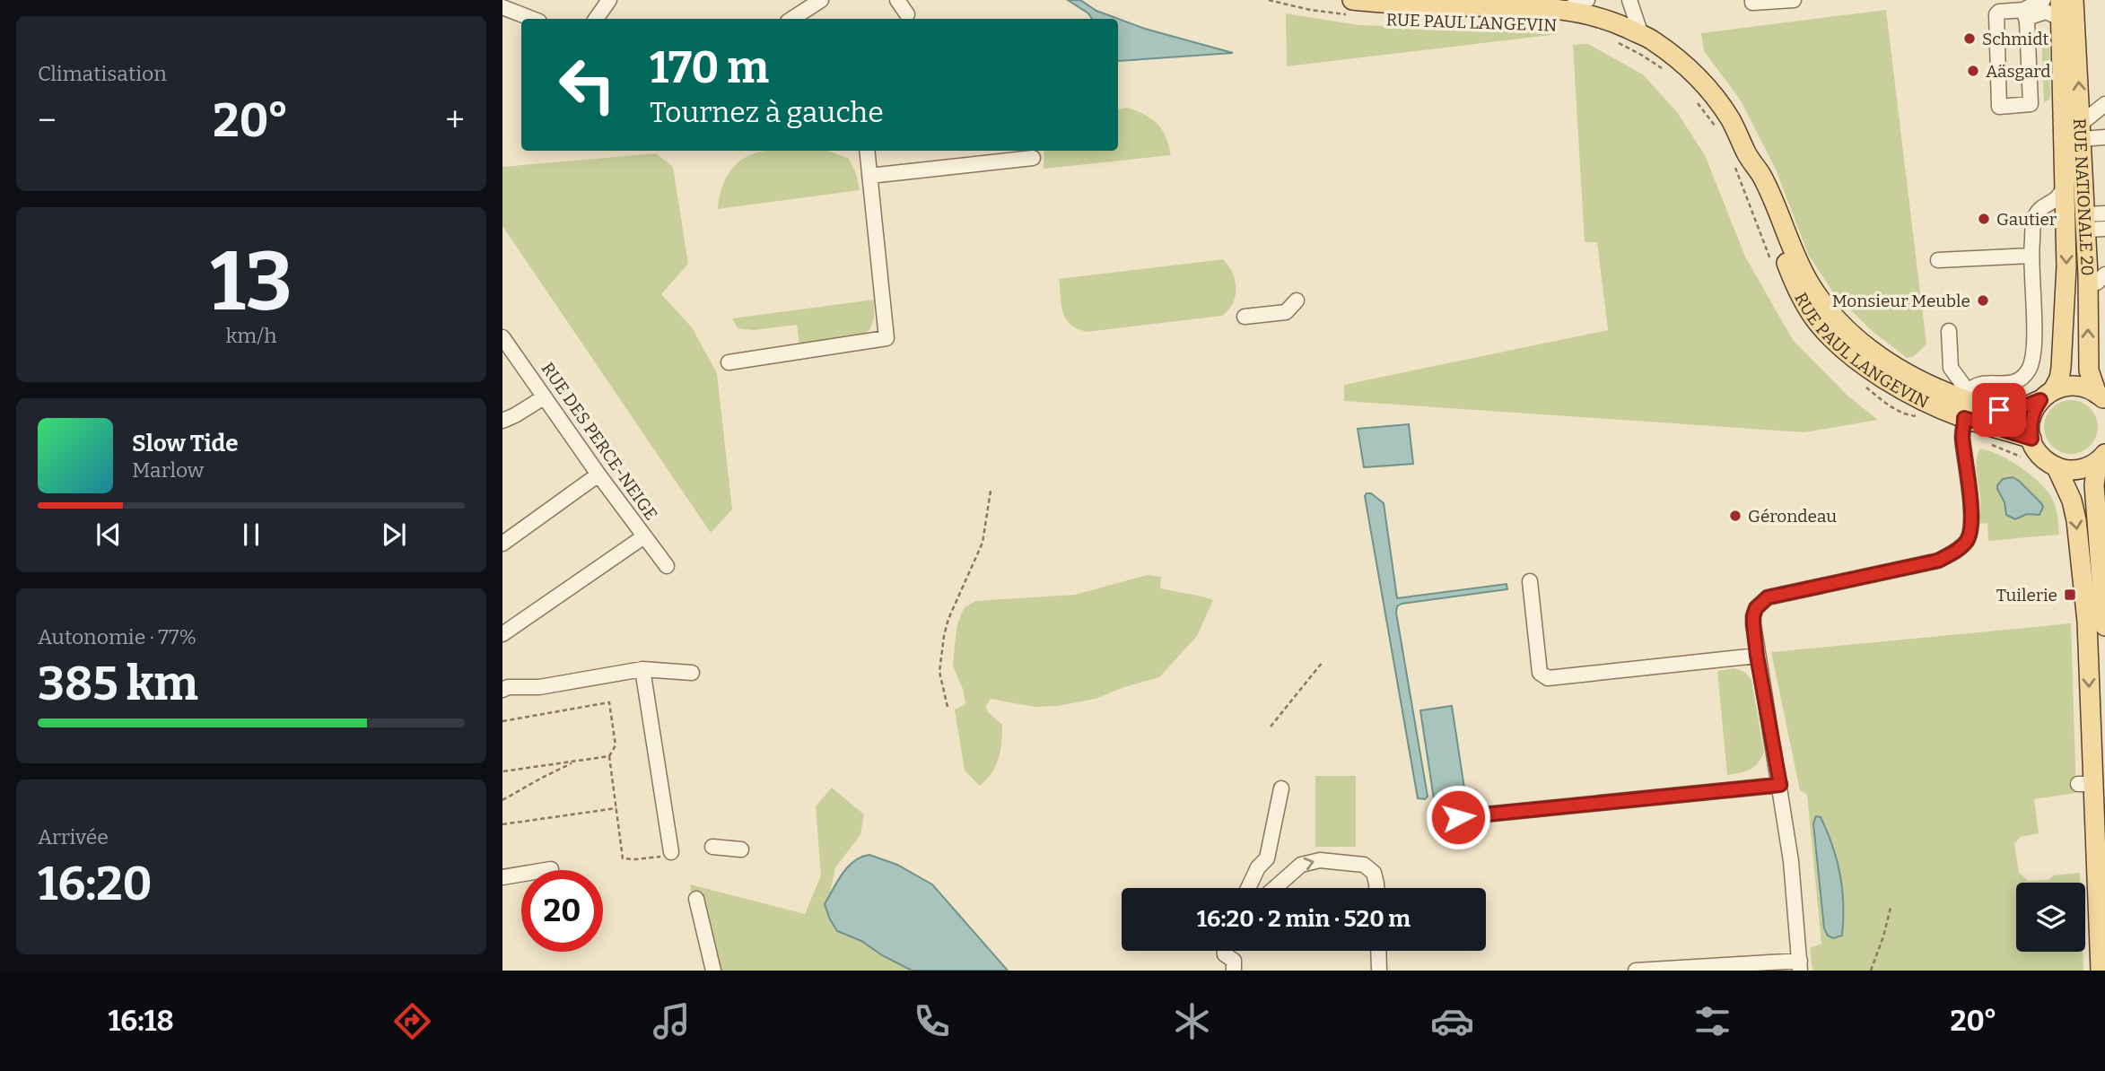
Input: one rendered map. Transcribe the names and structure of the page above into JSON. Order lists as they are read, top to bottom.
{
  "streets": {
    "main road": ["RUE PAUL LANGEVIN", "RUE NATIONALE 20"],
    "street": ["RUE DES PERCE-NEIGE"]
  },
  "crossings": [
    ["RUE PAUL LANGEVIN", "RUE NATIONALE 20"]
  ],
  "places": {
    "other": [
      "Schmidt",
      "Aäsgard",
      "Gautier",
      "Monsieur Meuble",
      "Gérondeau"
    ],
    "transit": ["Tuilerie"]
  },
  "page": {
    "tile": [
      "Climatisation",
      ["13", "km/h"],
      ["Autonomie · 77%", "385 km"],
      ["Arrivée", "16:20"]
    ],
    "turn": ["170 m", "Tournez à gauche"],
    "heat": ["−", "20°", "+"],
    "song": ["Slow Tide", "Marlow"],
    "limit": "20",
    "trip": "16:20 · 2 min · 520 m",
    "tabs": ["16:18", "20°"]
  }
}
